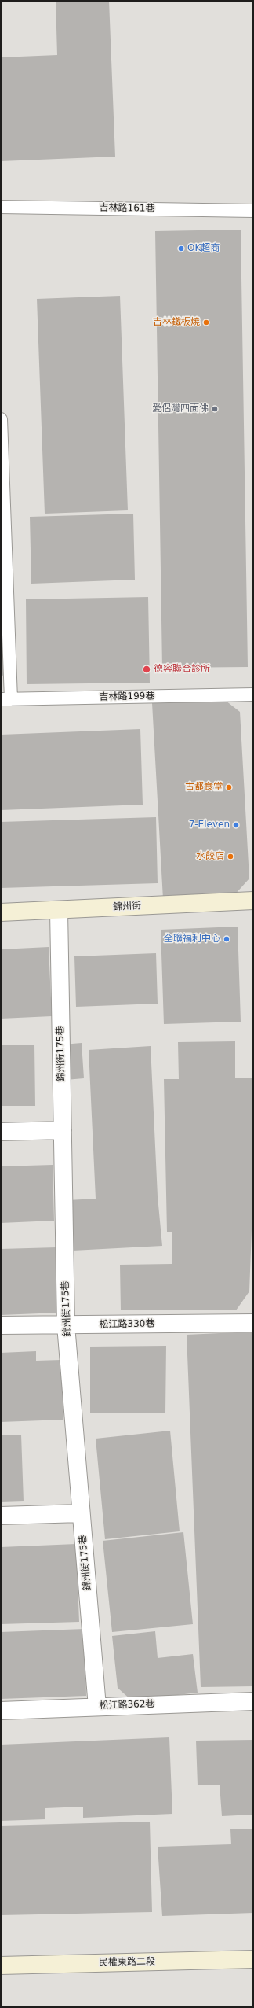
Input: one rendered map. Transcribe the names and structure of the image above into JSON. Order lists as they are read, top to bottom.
{
  "streets": {
    "street": [
      "錦州街",
      "錦州街175巷",
      "松江路330巷",
      "松江路362巷",
      "民權東路二段"
    ],
    "lane": ["吉林路161巷", "吉林路199巷"]
  },
  "crossings": [
    ["錦州街", "錦州街175巷"],
    ["錦州街175巷", "松江路330巷"],
    ["錦州街175巷", "松江路362巷"]
  ],
  "places": [
    "OK超商",
    "吉林鐵板燒",
    "愛侶灣四面佛",
    "德容聯合診所",
    "古都食堂",
    "7-Eleven",
    "水餃店",
    "全聯福利中心"
  ]
}
